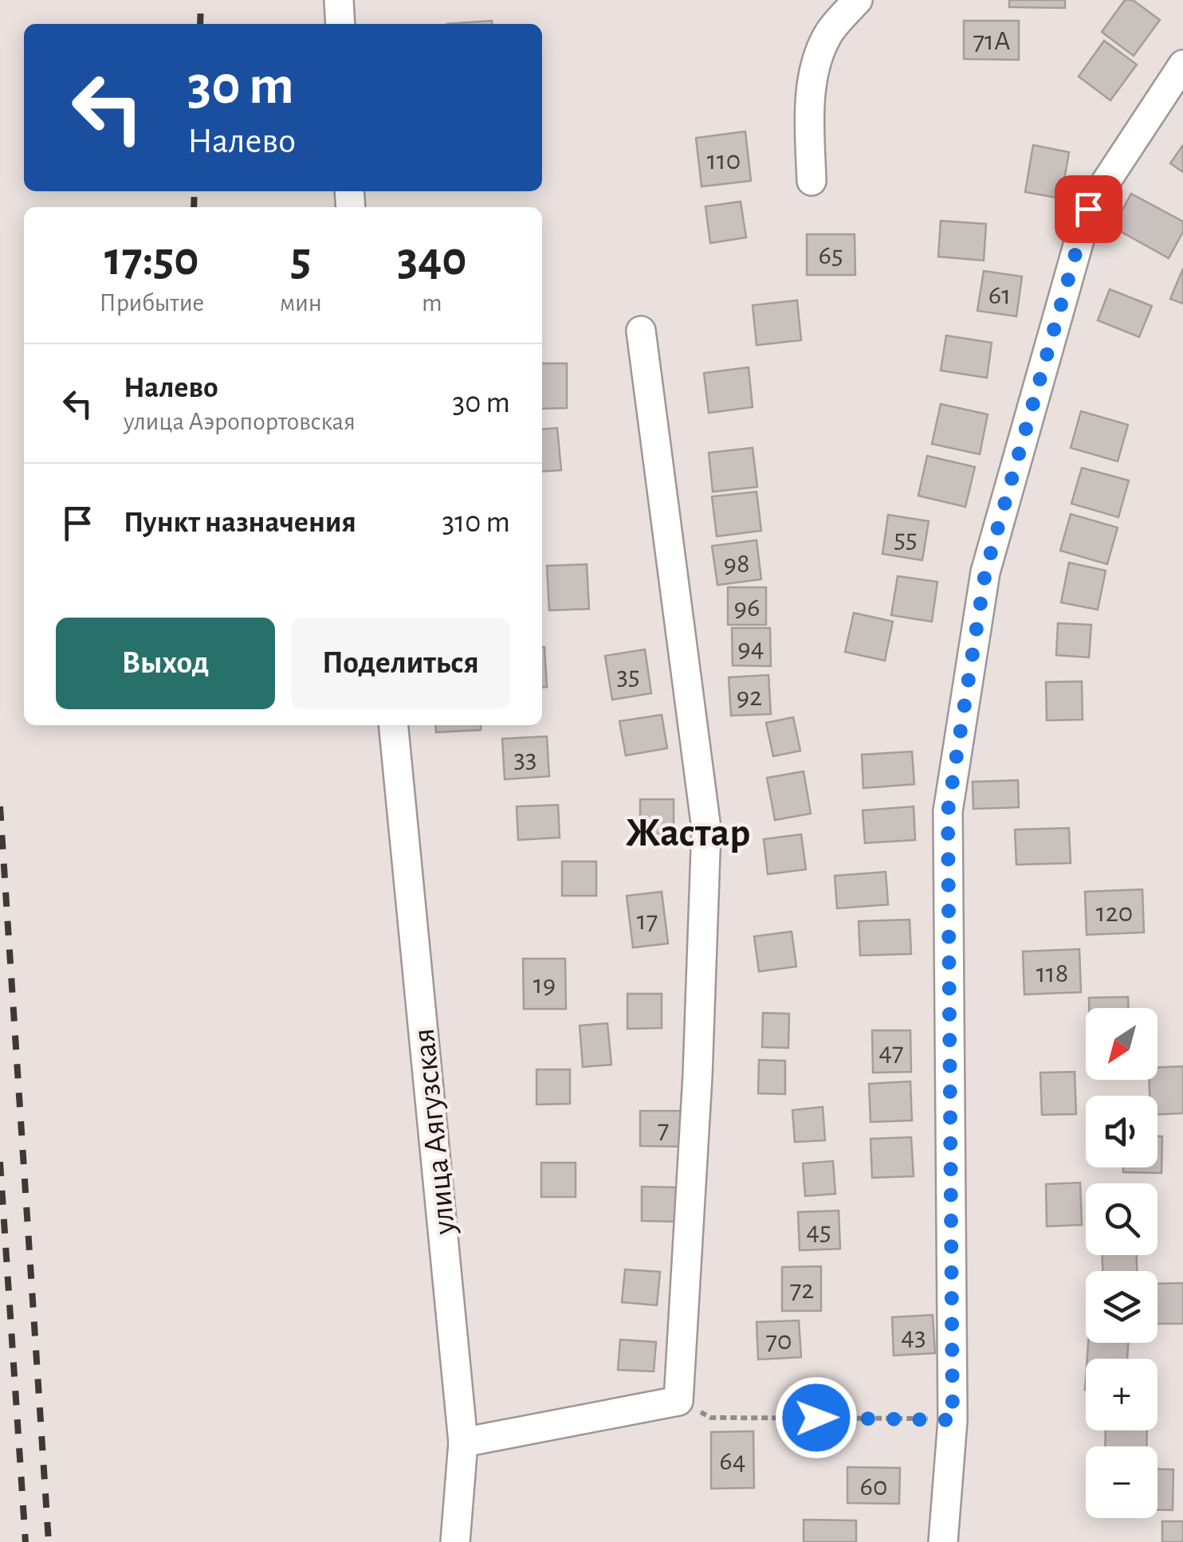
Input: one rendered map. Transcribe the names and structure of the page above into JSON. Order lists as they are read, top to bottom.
{
  "streets": {
    "street": ["улица Аягузская"]
  },
  "districts": ["Жастар"],
  "house_numbers": [
    "71А",
    "110",
    "65",
    "61",
    "55",
    "98",
    "96",
    "94",
    "35",
    "92",
    "33",
    "120",
    "17",
    "118",
    "19",
    "47",
    "7",
    "45",
    "72",
    "43",
    "70",
    "64",
    "60"
  ],
  "north": "bottom left",
  "page": {
    "turn": ["30 m", "Налево"],
    "eta": [
      "17:50",
      "Прибытие",
      "5",
      "мин",
      "340",
      "m"
    ],
    "list": [
      {
        "name": "Налево",
        "note": "улица Аэропортовская",
        "value": "30 m"
      },
      {
        "name": "Пункт назначения",
        "value": "310 m"
      }
    ],
    "buttons": ["Выход", "Поделиться"],
    "map_buttons": ["+", "−"]
  }
}
